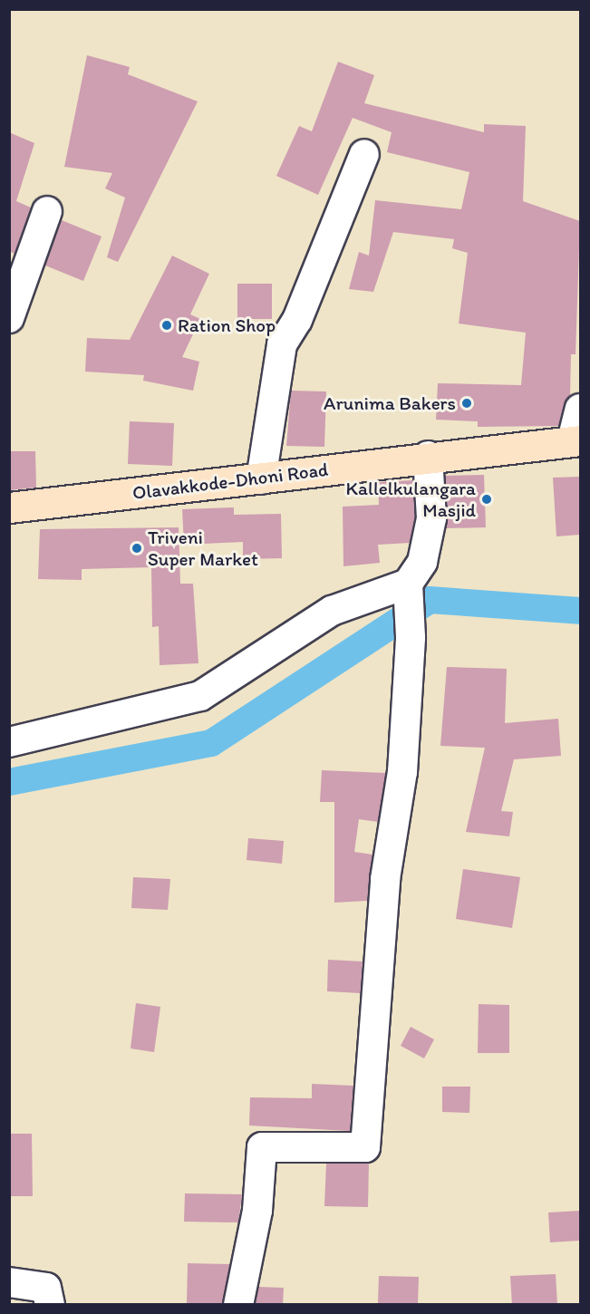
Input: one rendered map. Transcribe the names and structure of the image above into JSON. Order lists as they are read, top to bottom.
{
  "streets": {
    "main road": ["Olavakkode-Dhoni Road"]
  },
  "places": [
    "Ration Shop",
    "Arunima Bakers",
    "Kallelkulangara Masjid",
    "Triveni Super Market"
  ]
}
